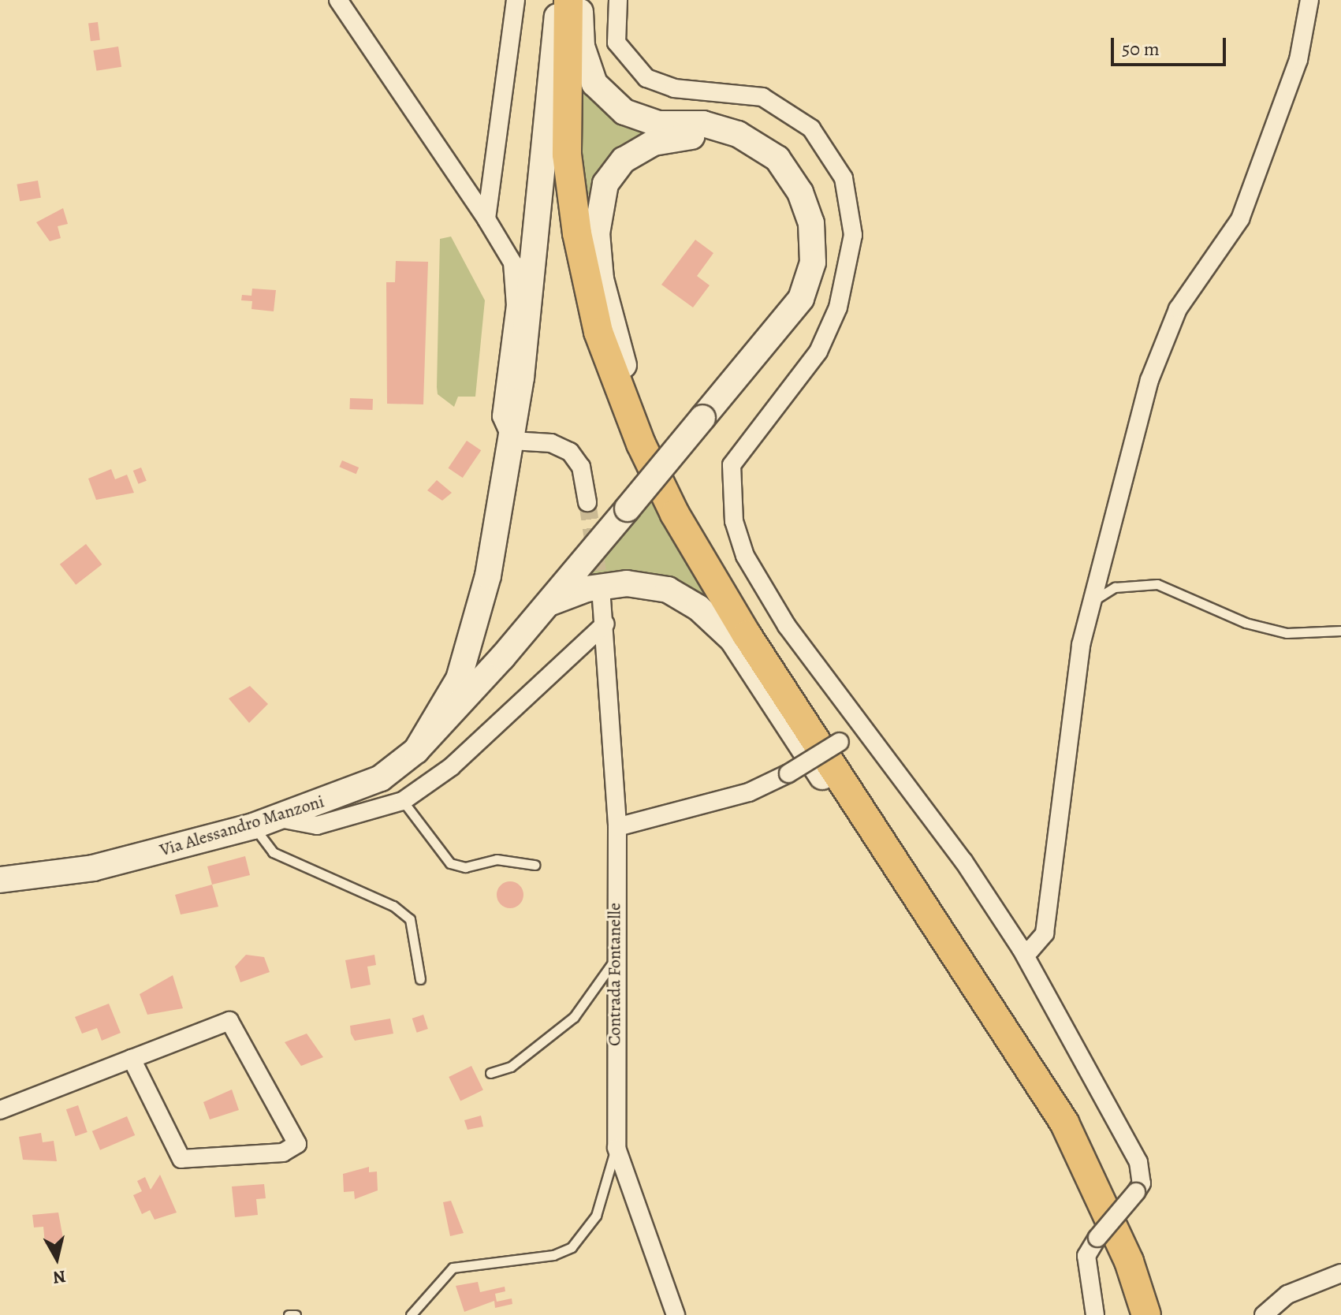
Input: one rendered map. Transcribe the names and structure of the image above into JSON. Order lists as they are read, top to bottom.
{
  "streets": {
    "main road": ["Via Alessandro Manzoni"],
    "street": ["Contrada Fontanelle"]
  },
  "scale_bar": "50 m",
  "north": "bottom"
}
